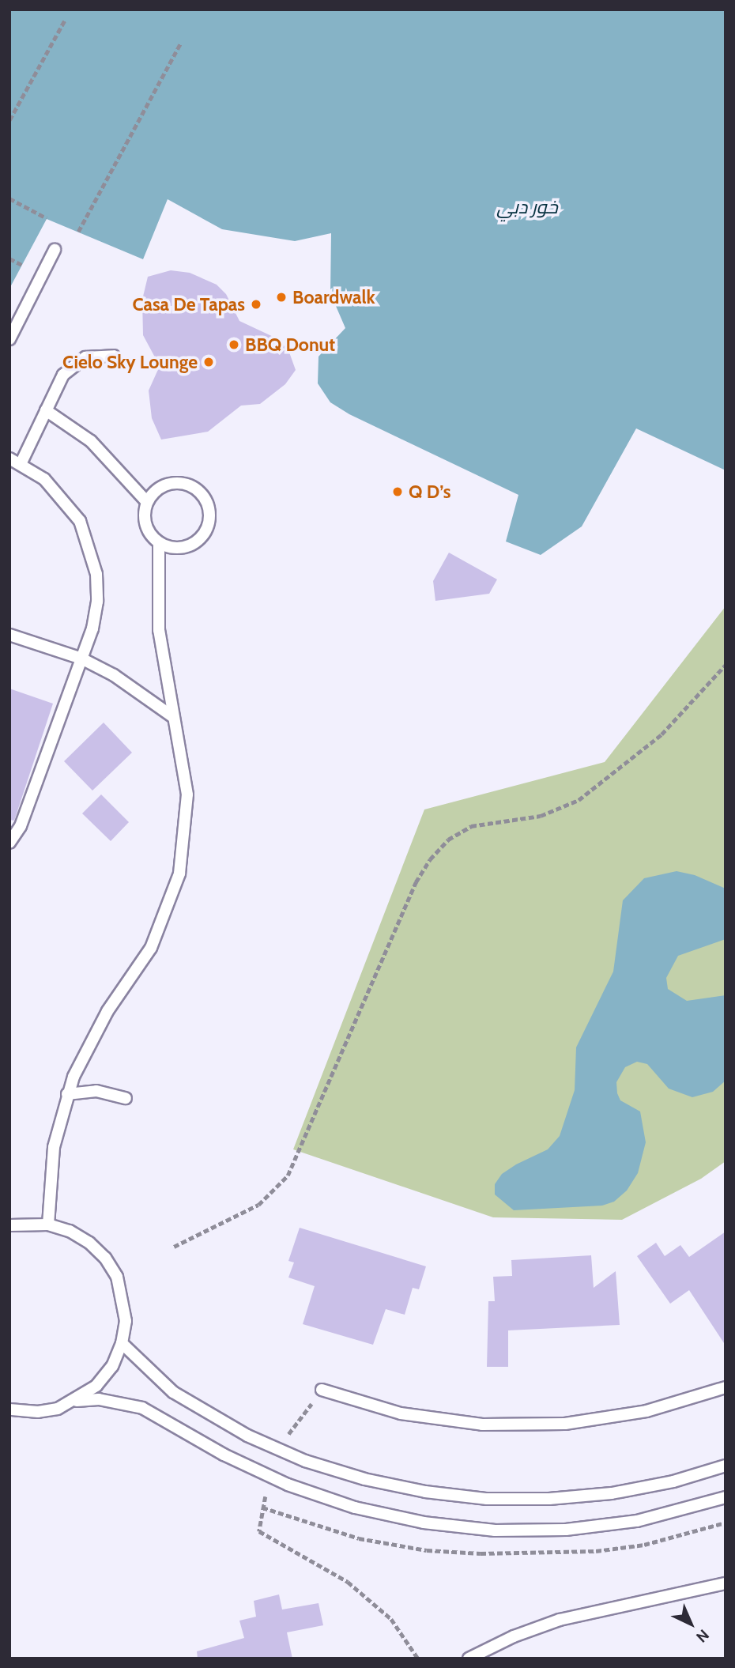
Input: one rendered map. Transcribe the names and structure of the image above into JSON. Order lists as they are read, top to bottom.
{
  "water": ["خور دبي"],
  "places": [
    "Boardwalk",
    "Casa De Tapas",
    "BBQ Donut",
    "Cielo Sky Lounge",
    "Q D’s"
  ],
  "north": "bottom right"
}
